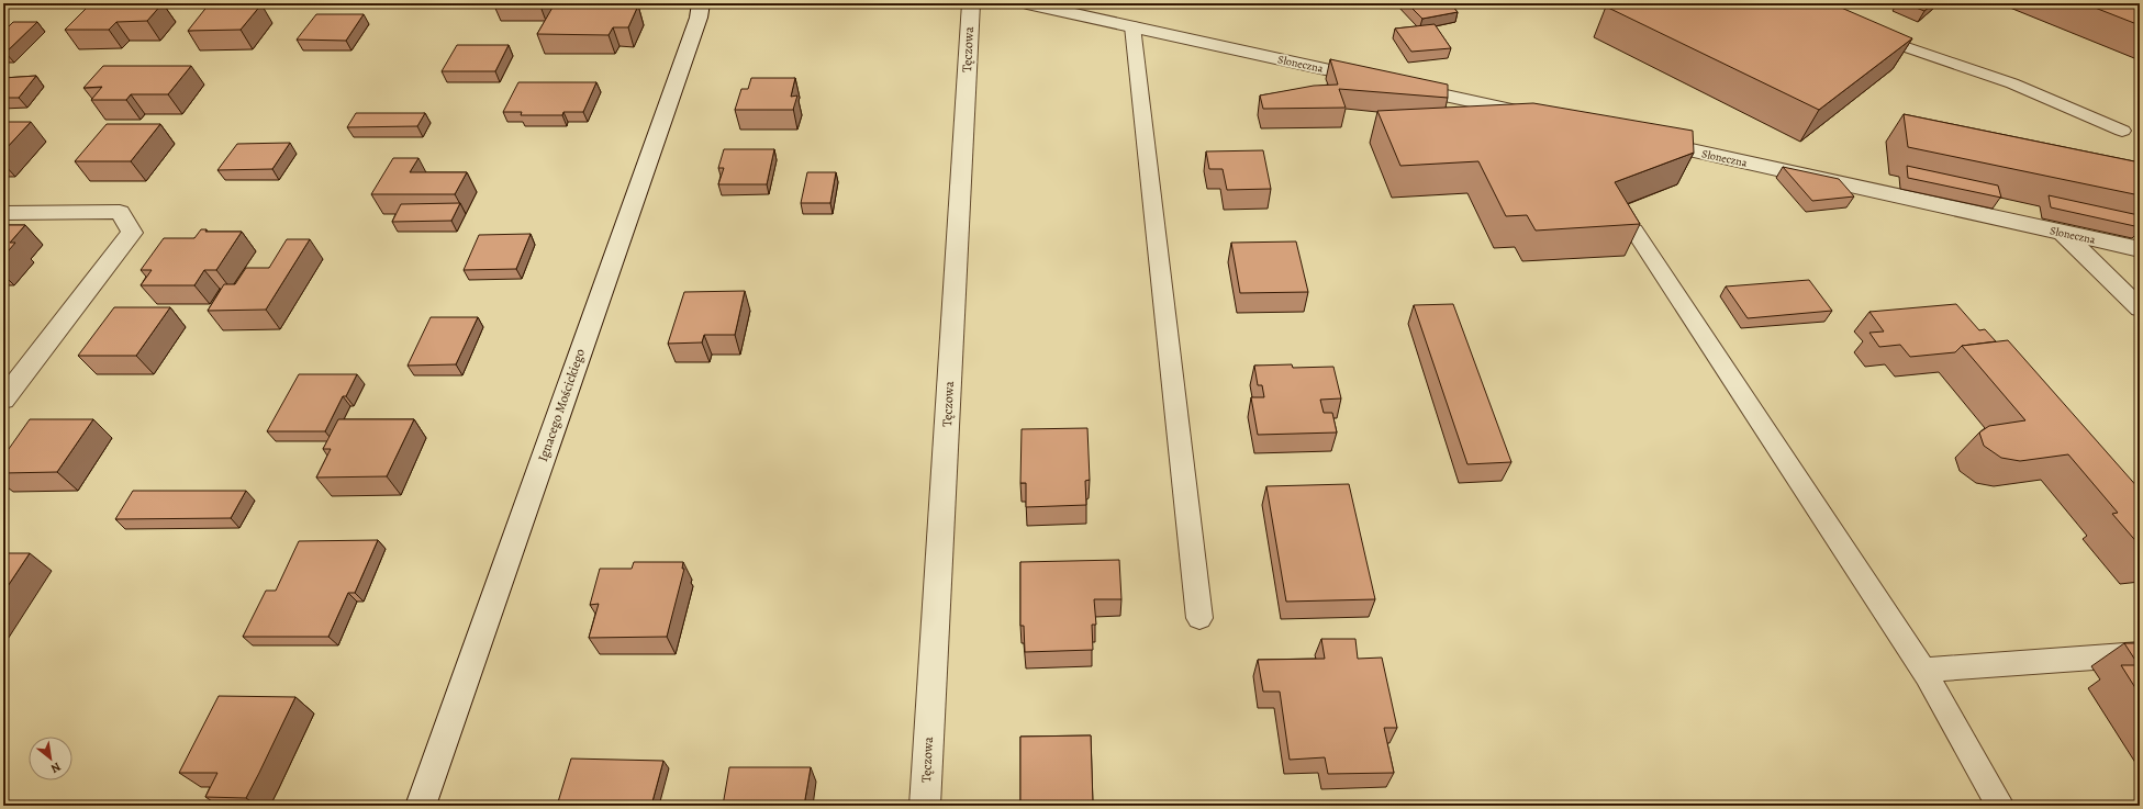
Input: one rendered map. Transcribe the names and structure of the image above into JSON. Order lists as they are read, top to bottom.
{
  "streets": {
    "street": ["Tęczowa", "Słoneczna", "Ignacego Mościckiego"]
  },
  "north": "bottom right"
}
